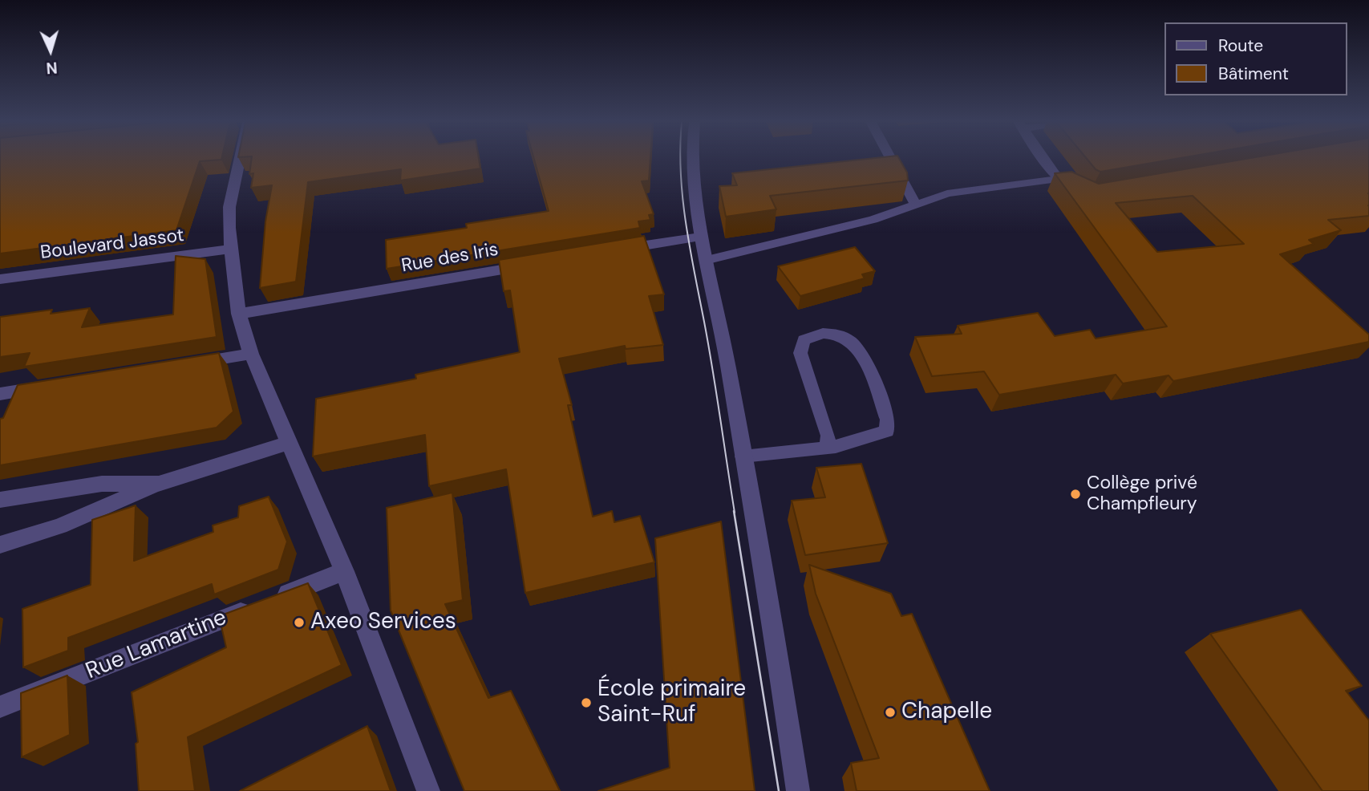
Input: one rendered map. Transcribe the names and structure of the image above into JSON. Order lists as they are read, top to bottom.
{
  "streets": {
    "street": ["Boulevard Jassot", "Rue des Iris", "Rue Lamartine"]
  },
  "places": [
    "Collège privé Champfleury",
    "Axeo Services",
    "École primaire Saint-Ruf",
    "Chapelle"
  ],
  "legend": ["Route", "Bâtiment"],
  "north": "bottom"
}
